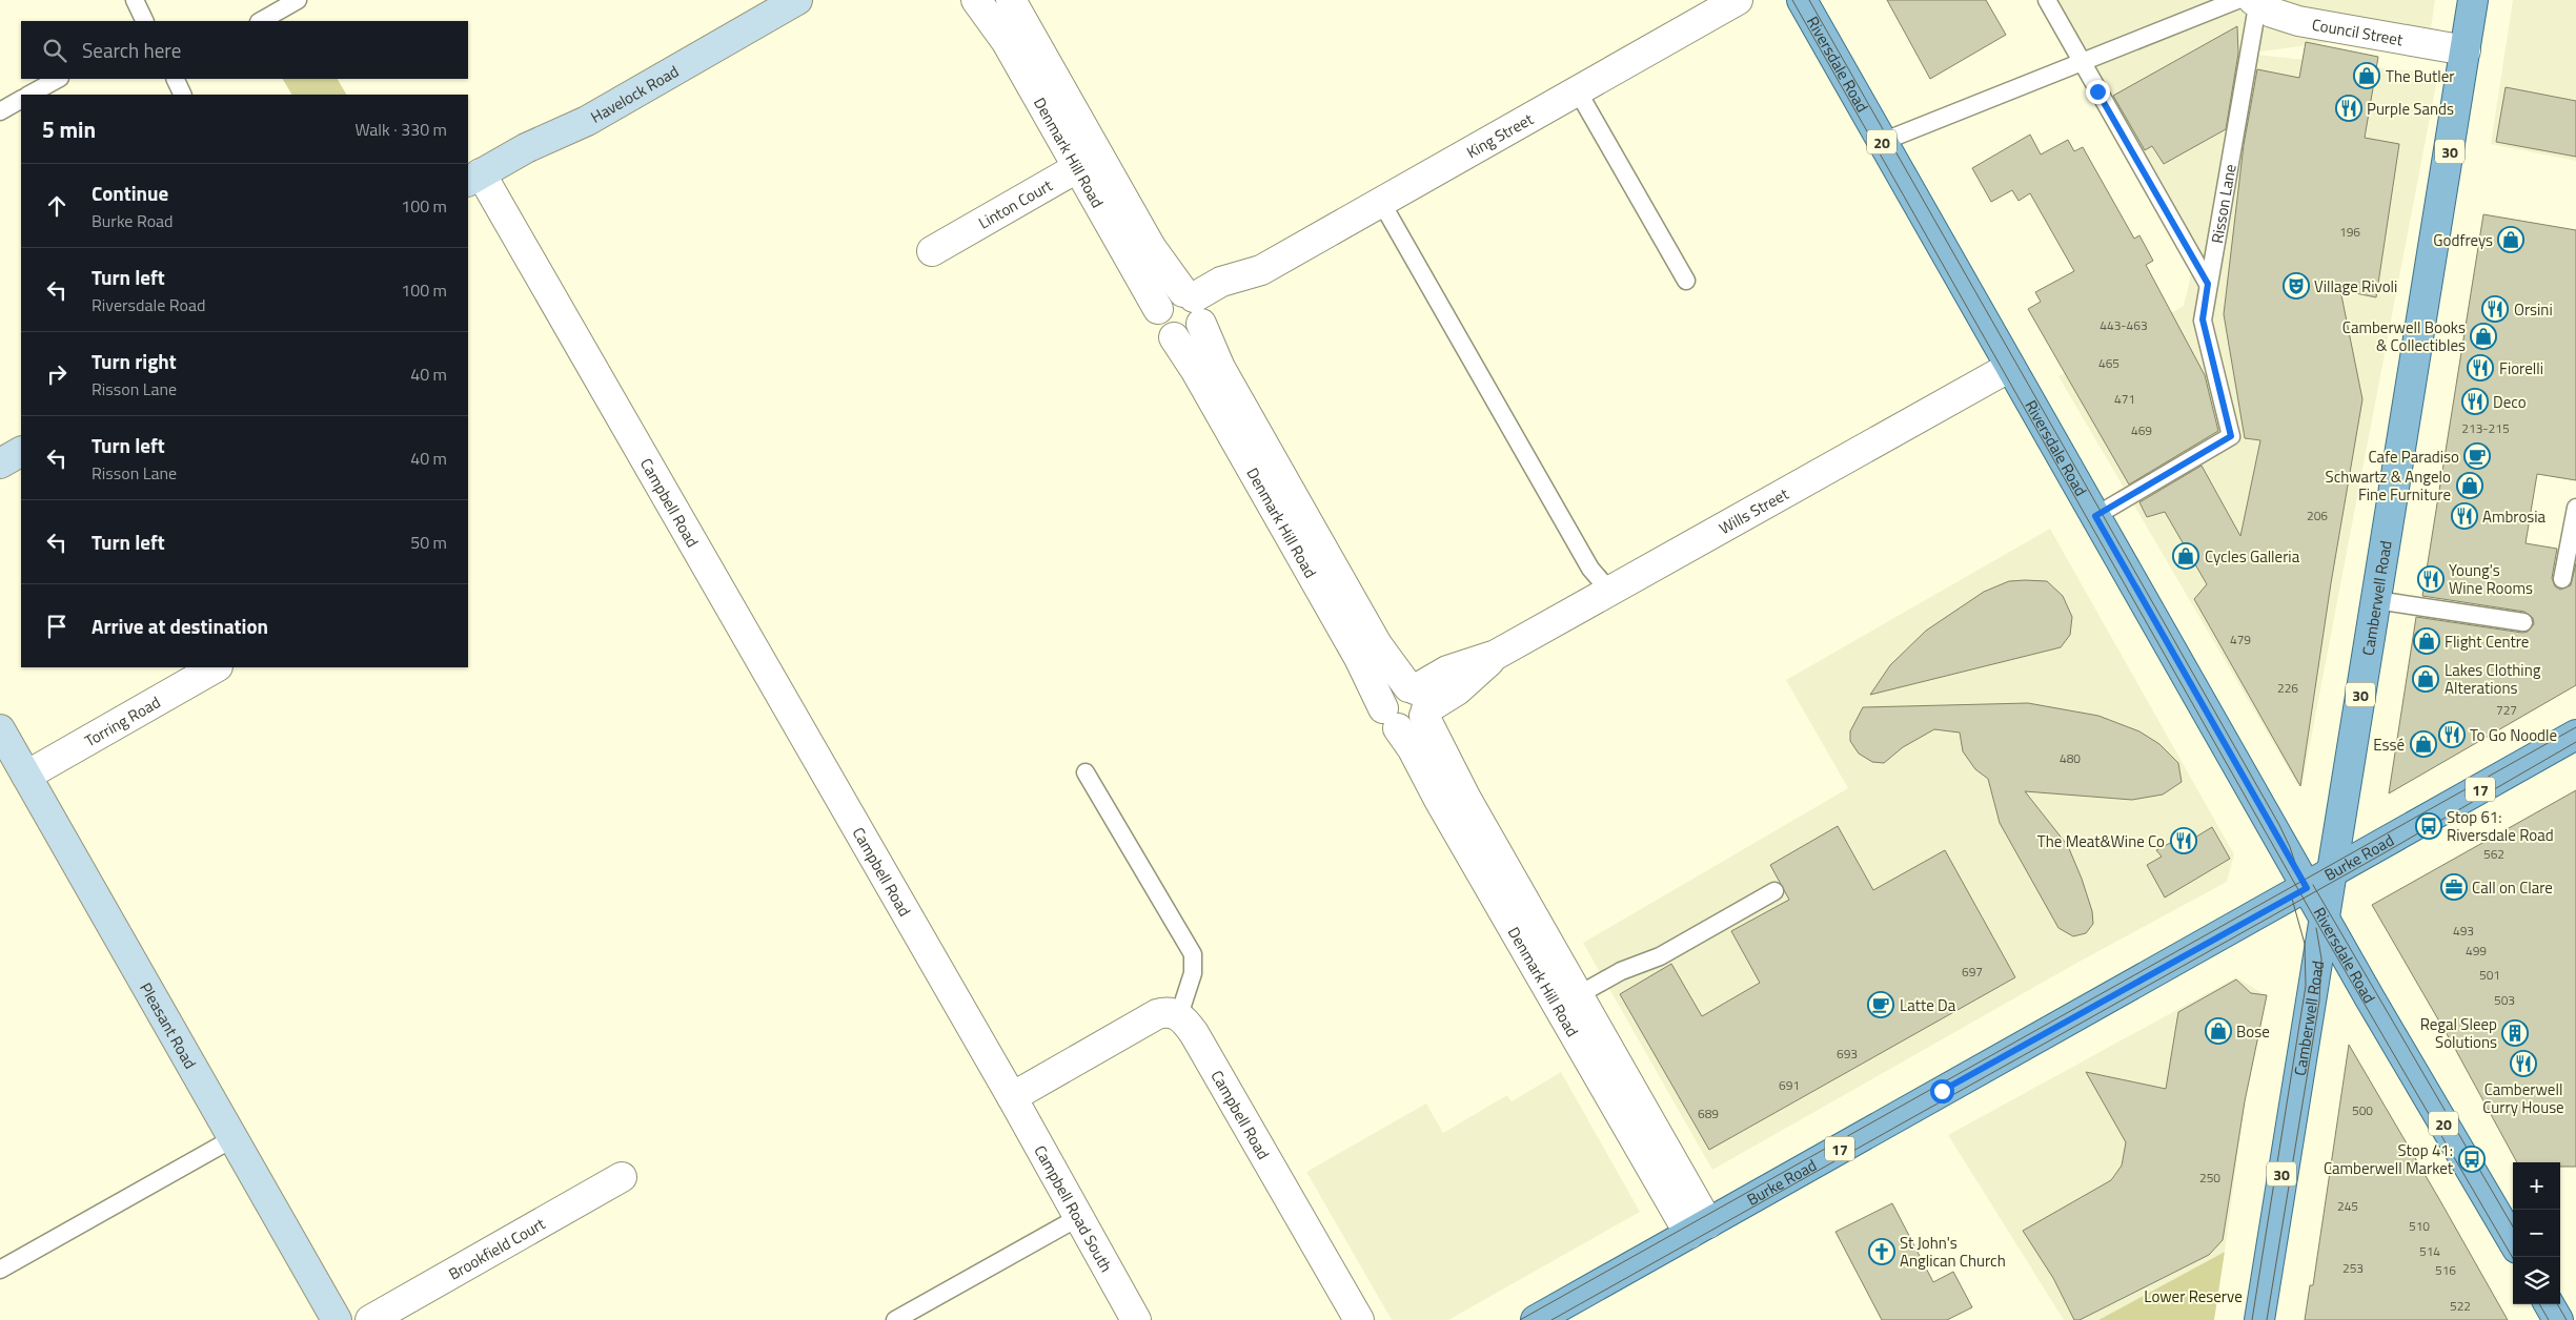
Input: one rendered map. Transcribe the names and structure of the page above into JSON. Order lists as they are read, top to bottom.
{
  "streets": {
    "main road": [
      "Riversdale Road",
      "20",
      "30",
      "Camberwell Road",
      "17",
      "Burke Road"
    ],
    "street": [
      "Council Street",
      "Havelock Road",
      "King Street",
      "Denmark Hill Road",
      "Linton Court",
      "Campbell Road",
      "Wills Street",
      "Torring Road",
      "Pleasant Road",
      "Campbell Road South",
      "Brookfield Court"
    ],
    "lane": ["Risson Lane"]
  },
  "crossings": [
    ["Council Street", "Risson Lane"],
    ["Council Street", "Camberwell Road"],
    ["Riversdale Road", "Risson Lane"],
    ["Riversdale Road", "Wills Street"],
    ["Riversdale Road", "Camberwell Road"],
    ["Riversdale Road", "Burke Road"],
    ["Havelock Road", "Campbell Road"],
    ["King Street", "Denmark Hill Road"],
    ["Denmark Hill Road", "Linton Court"],
    ["Denmark Hill Road", "Wills Street"],
    ["Denmark Hill Road", "Burke Road"],
    ["Campbell Road", "Campbell Road South"],
    ["Camberwell Road", "Burke Road"],
    ["Torring Road", "Pleasant Road"]
  ],
  "parks": ["Lower Reserve"],
  "places": {
    "shop": [
      "The Butler",
      "Godfreys",
      "Camberwell Books & Collectibles",
      "Schwartz & Angelo Fine Furniture",
      "Cycles Galleria",
      "Flight Centre",
      "Lakes Clothing Alterations",
      "Essé",
      "Bose"
    ],
    "restaurant": [
      "Purple Sands",
      "Orsini",
      "Fiorelli",
      "Deco",
      "Ambrosia",
      "Young's Wine Rooms",
      "To Go Noodle",
      "The Meat&Wine Co",
      "Camberwell Curry House"
    ],
    "theatre": ["Village Rivoli"],
    "cafe": ["Cafe Paradiso", "Latte Da"],
    "bus stop": ["Stop 61: Riversdale Road", "Stop 41: Camberwell Market"],
    "office": ["Call on Clare"],
    "building": ["Regal Sleep Solutions"],
    "church": ["St John's Anglican Church"]
  },
  "house_numbers": [
    "196",
    "443-463",
    "465",
    "471",
    "213-215",
    "469",
    "206",
    "479",
    "226",
    "727",
    "480",
    "562",
    "493",
    "499",
    "697",
    "501",
    "503",
    "693",
    "691",
    "500",
    "689",
    "250",
    "245",
    "510",
    "514",
    "253",
    "516",
    "522"
  ],
  "page": {
    "search": "Search here",
    "heading": ["5 min", "Walk · 330 m"],
    "list": [
      ["Continue", "Burke Road", "100 m"],
      ["Turn left", "Riversdale Road", "100 m"],
      ["Turn right", "Risson Lane", "40 m"],
      ["Turn left", "Risson Lane", "40 m"],
      ["Turn left", "50 m"],
      "Arrive at destination"
    ],
    "map_buttons": ["+", "−"]
  }
}
